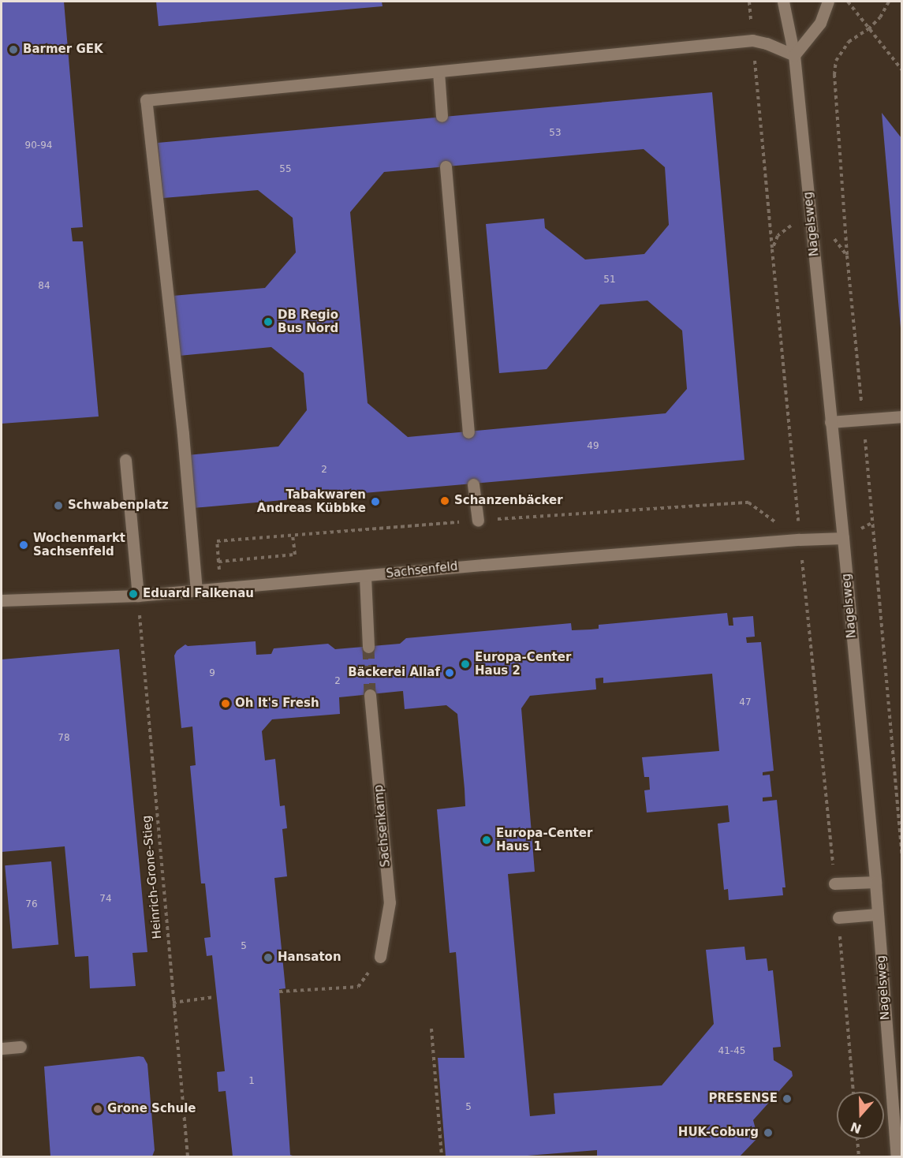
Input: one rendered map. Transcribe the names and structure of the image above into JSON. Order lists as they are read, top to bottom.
{
  "streets": {
    "street": ["Nagelsweg", "Sachsenfeld", "Sachsenkamp"],
    "path": ["Heinrich-Grone-Stieg"]
  },
  "crossings": [
    ["Nagelsweg", "Sachsenfeld"],
    ["Sachsenfeld", "Heinrich-Grone-Stieg"]
  ],
  "places": [
    "Barmer GEK",
    "DB Regio Bus Nord",
    "Schanzenbäcker",
    "Tabakwaren Andreas Kübbke",
    "Schwabenplatz",
    "Wochenmarkt Sachsenfeld",
    "Eduard Falkenau",
    "Europa-Center Haus 2",
    "Bäckerei Allaf",
    "Oh It's Fresh",
    "Europa-Center Haus 1",
    "Hansaton",
    "PRESENSE",
    "Grone Schule",
    "HUK-Coburg"
  ],
  "house_numbers": [
    "53",
    "90-94",
    "55",
    "51",
    "84",
    "49",
    "2",
    "9",
    "2",
    "47",
    "78",
    "74",
    "76",
    "5",
    "41-45",
    "1",
    "5"
  ],
  "north": "bottom"
}
